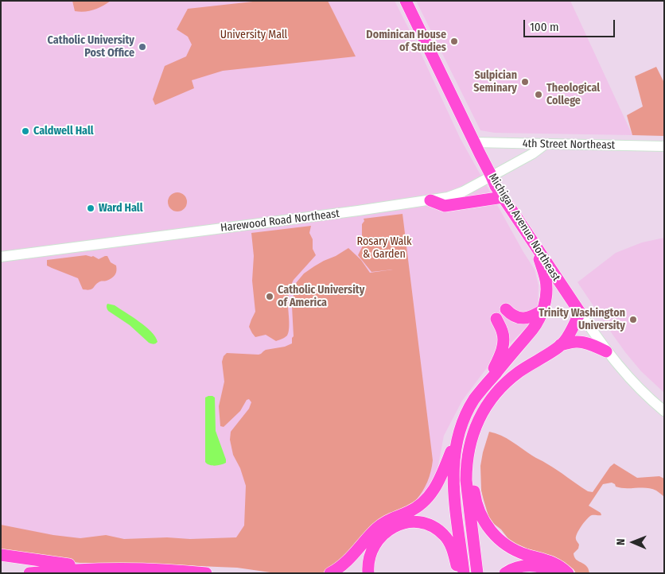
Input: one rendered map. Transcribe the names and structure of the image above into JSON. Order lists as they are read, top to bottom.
{
  "streets": {
    "main road": ["Michigan Avenue Northeast"],
    "street": ["4th Street Northeast", "Harewood Road Northeast"]
  },
  "crossings": [
    ["4th Street Northeast", "Harewood Road Northeast"],
    ["4th Street Northeast", "Michigan Avenue Northeast"],
    ["Harewood Road Northeast", "Michigan Avenue Northeast"]
  ],
  "parks": ["University Mall", "Rosary Walk & Garden"],
  "places": [
    "Dominican House of Studies",
    "Catholic University Post Office",
    "Sulpician Seminary",
    "Theological College",
    "Caldwell Hall",
    "Ward Hall",
    "Catholic University of America",
    "Trinity Washington University"
  ],
  "scale_bar": "100 m",
  "north": "left"
}
